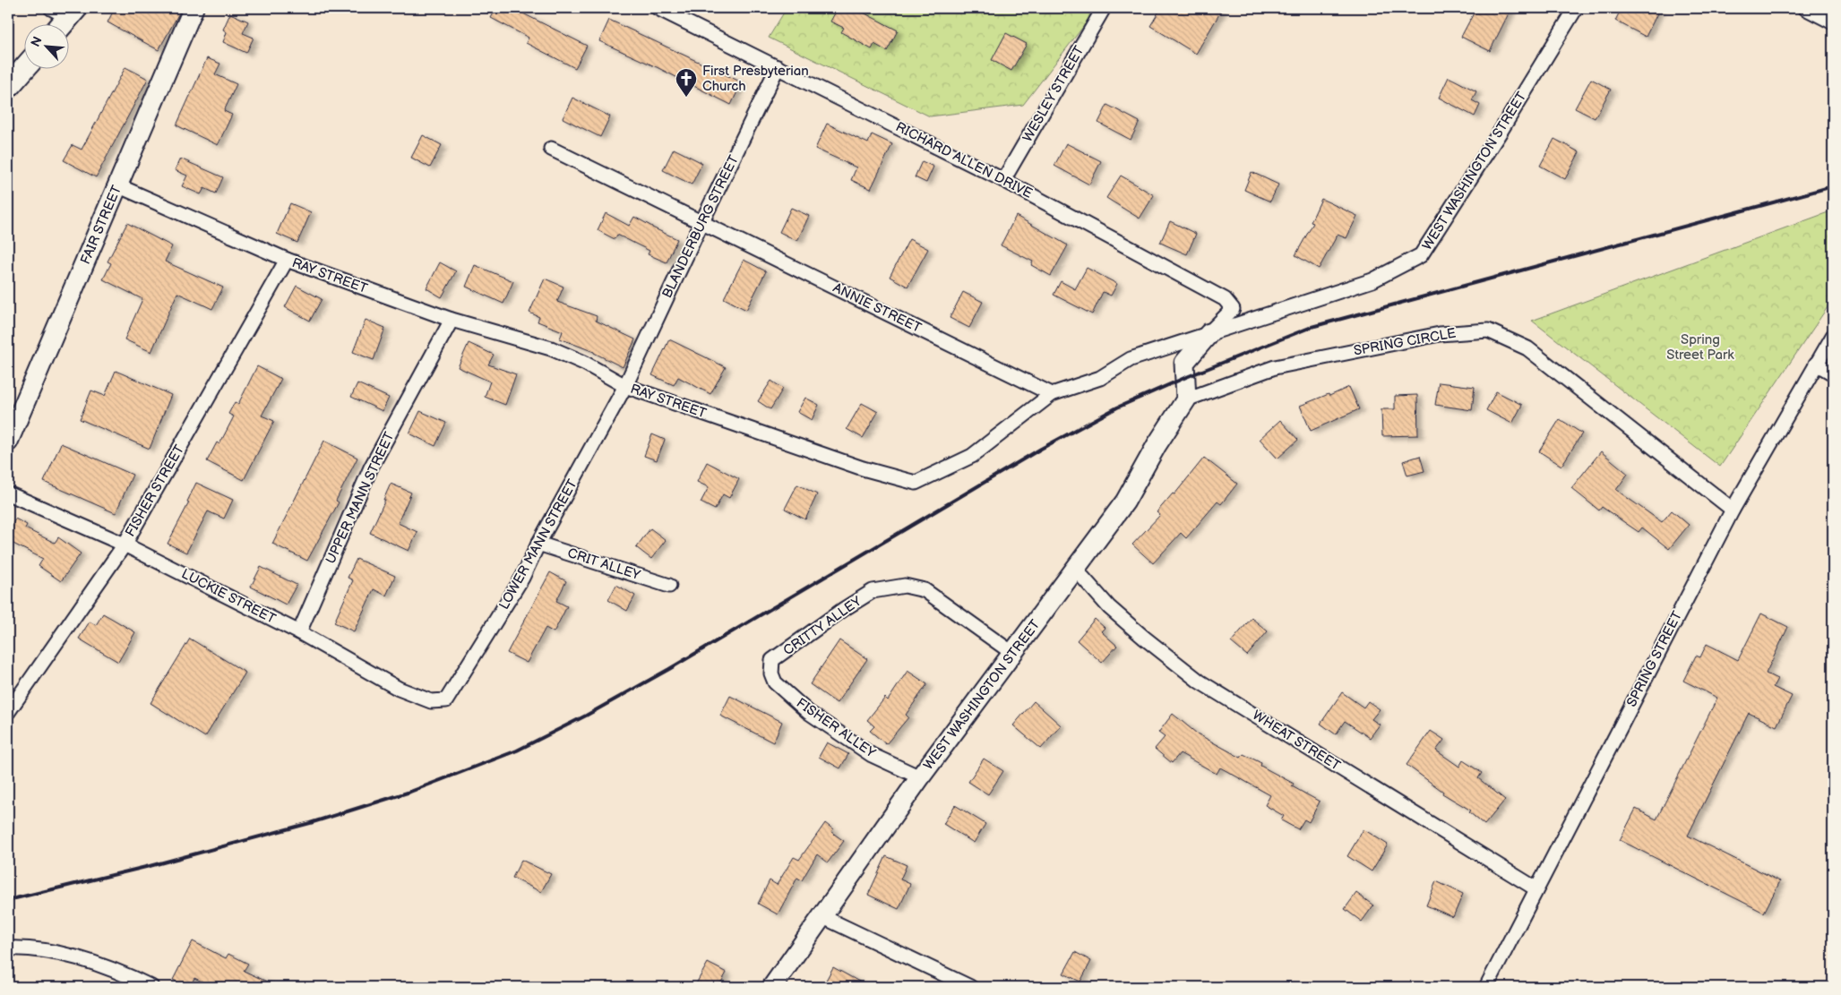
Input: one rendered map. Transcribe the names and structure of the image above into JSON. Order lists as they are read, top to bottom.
{
  "streets": {
    "street": [
      "WESLEY STREET",
      "RICHARD ALLEN DRIVE",
      "WEST WASHINGTON STREET",
      "FAIR STREET",
      "BLANDERBURG STREET",
      "RAY STREET",
      "ANNIE STREET",
      "SPRING CIRCLE",
      "FISHER STREET",
      "UPPER MANN STREET",
      "LOWER MANN STREET",
      "CRIT ALLEY",
      "LUCKIE STREET",
      "CRITTY ALLEY",
      "SPRING STREET",
      "FISHER ALLEY",
      "WHEAT STREET"
    ]
  },
  "crossings": [
    ["WESLEY STREET", "RICHARD ALLEN DRIVE"],
    ["RICHARD ALLEN DRIVE", "WEST WASHINGTON STREET"],
    ["RICHARD ALLEN DRIVE", "BLANDERBURG STREET"],
    ["RICHARD ALLEN DRIVE", "RAY STREET"],
    ["WEST WASHINGTON STREET", "RAY STREET"],
    ["WEST WASHINGTON STREET", "SPRING CIRCLE"],
    ["WEST WASHINGTON STREET", "CRITTY ALLEY"],
    ["WEST WASHINGTON STREET", "FISHER ALLEY"],
    ["WEST WASHINGTON STREET", "WHEAT STREET"],
    ["FAIR STREET", "RAY STREET"],
    ["BLANDERBURG STREET", "RAY STREET"],
    ["BLANDERBURG STREET", "ANNIE STREET"],
    ["BLANDERBURG STREET", "LOWER MANN STREET"],
    ["RAY STREET", "ANNIE STREET"],
    ["RAY STREET", "FISHER STREET"],
    ["RAY STREET", "UPPER MANN STREET"],
    ["RAY STREET", "LOWER MANN STREET"],
    ["SPRING CIRCLE", "SPRING STREET"],
    ["FISHER STREET", "LUCKIE STREET"],
    ["UPPER MANN STREET", "LUCKIE STREET"],
    ["LOWER MANN STREET", "CRIT ALLEY"],
    ["LOWER MANN STREET", "LUCKIE STREET"],
    ["CRITTY ALLEY", "FISHER ALLEY"],
    ["SPRING STREET", "WHEAT STREET"]
  ],
  "parks": ["Spring Street Park"],
  "places": {
    "church": ["First Presbyterian Church"]
  },
  "north": "top left"
}
